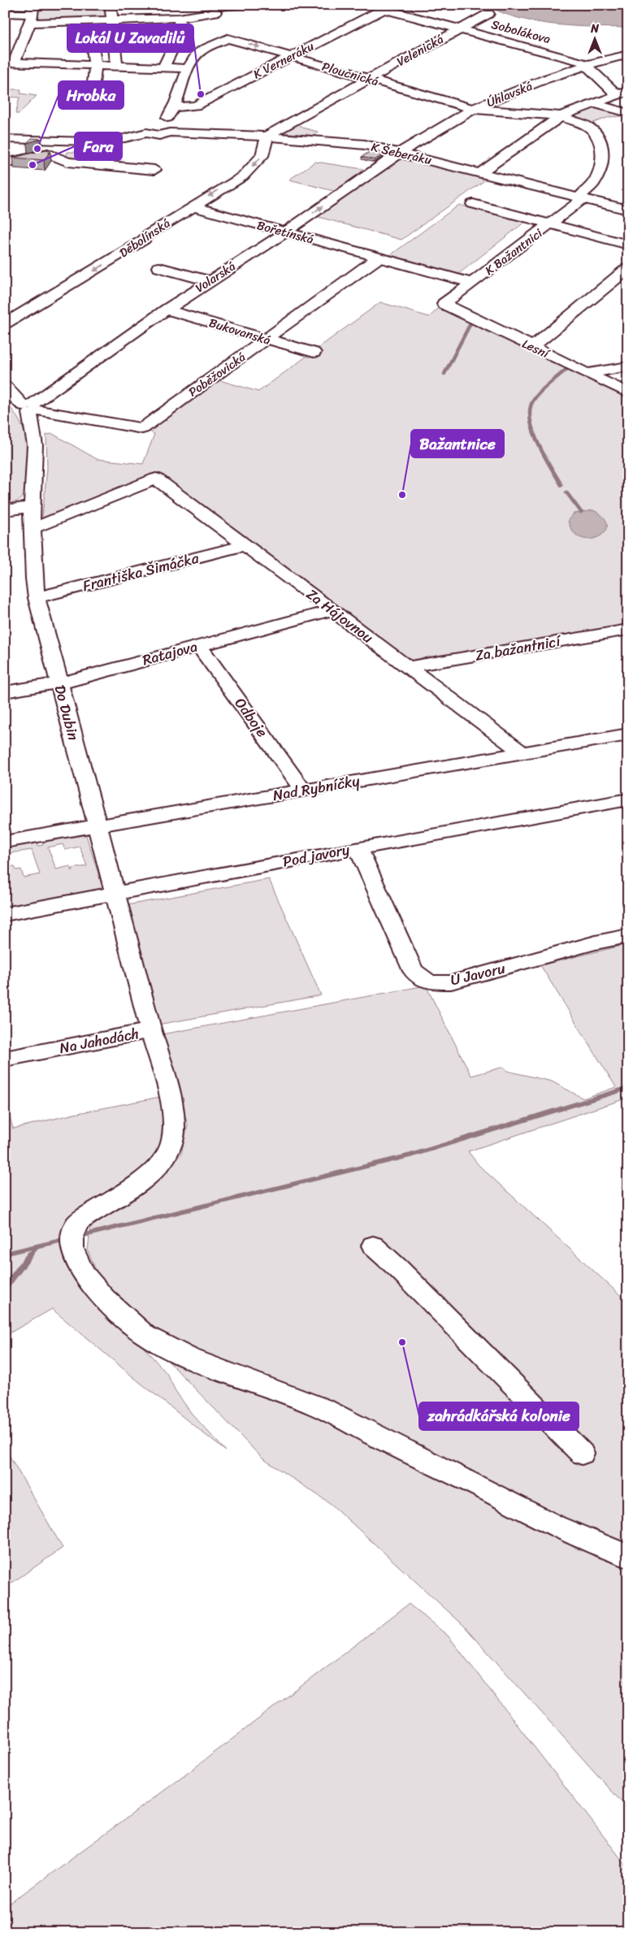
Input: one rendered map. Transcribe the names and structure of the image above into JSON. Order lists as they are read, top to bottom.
{
  "streets": {
    "street": [
      "Sobolákova",
      "Velenická",
      "K Verneráku",
      "Ploučnická",
      "Úhlavská",
      "K Šeberáku",
      "Bořetínská",
      "Děbolínská",
      "K Bažantnici",
      "Volarská",
      "Bukovanská",
      "Lesní",
      "Poběžovická",
      "Františka Šimáčka",
      "Za Hájovnou",
      "Za bažantnicí",
      "Ratajova",
      "Do Dubin",
      "Odboje",
      "Nad Rybníčky",
      "Pod javory",
      "U Javoru",
      "Na Jahodách"
    ]
  },
  "crossings": [
    ["Sobolákova", "Velenická"],
    ["Sobolákova", "K Verneráku"],
    ["Sobolákova", "Úhlavská"],
    ["Velenická", "Ploučnická"],
    ["Velenická", "K Šeberáku"],
    ["Velenická", "Děbolínská"],
    ["K Verneráku", "Ploučnická"],
    ["Ploučnická", "Úhlavská"],
    ["Ploučnická", "K Bažantnici"],
    ["Úhlavská", "K Šeberáku"],
    ["Úhlavská", "Volarská"],
    ["K Šeberáku", "Děbolínská"],
    ["K Šeberáku", "K Bažantnici"],
    ["K Šeberáku", "Volarská"],
    ["Bořetínská", "Děbolínská"],
    ["Bořetínská", "K Bažantnici"],
    ["Bořetínská", "Volarská"],
    ["Bořetínská", "Poběžovická"],
    ["K Bažantnici", "Lesní"],
    ["Volarská", "Bukovanská"],
    ["Volarská", "Poběžovická"],
    ["Volarská", "Do Dubin"],
    ["Bukovanská", "Poběžovická"],
    ["Poběžovická", "Do Dubin"],
    ["Františka Šimáčka", "Za Hájovnou"],
    ["Františka Šimáčka", "Do Dubin"],
    ["Za Hájovnou", "Za bažantnicí"],
    ["Za Hájovnou", "Ratajova"],
    ["Za Hájovnou", "Do Dubin"],
    ["Za Hájovnou", "Nad Rybníčky"],
    ["Ratajova", "Do Dubin"],
    ["Ratajova", "Odboje"],
    ["Do Dubin", "Nad Rybníčky"],
    ["Do Dubin", "Pod javory"],
    ["Do Dubin", "Na Jahodách"],
    ["Odboje", "Nad Rybníčky"],
    ["Pod javory", "U Javoru"],
    ["Pod javory", "Na Jahodách"]
  ],
  "one_way": ["Děbolínská"],
  "places": [
    "Lokál U Zavadilů",
    "Hrobka",
    "Fara",
    "Bažantnice",
    "zahrádkářská kolonie"
  ],
  "north": "top"
}
